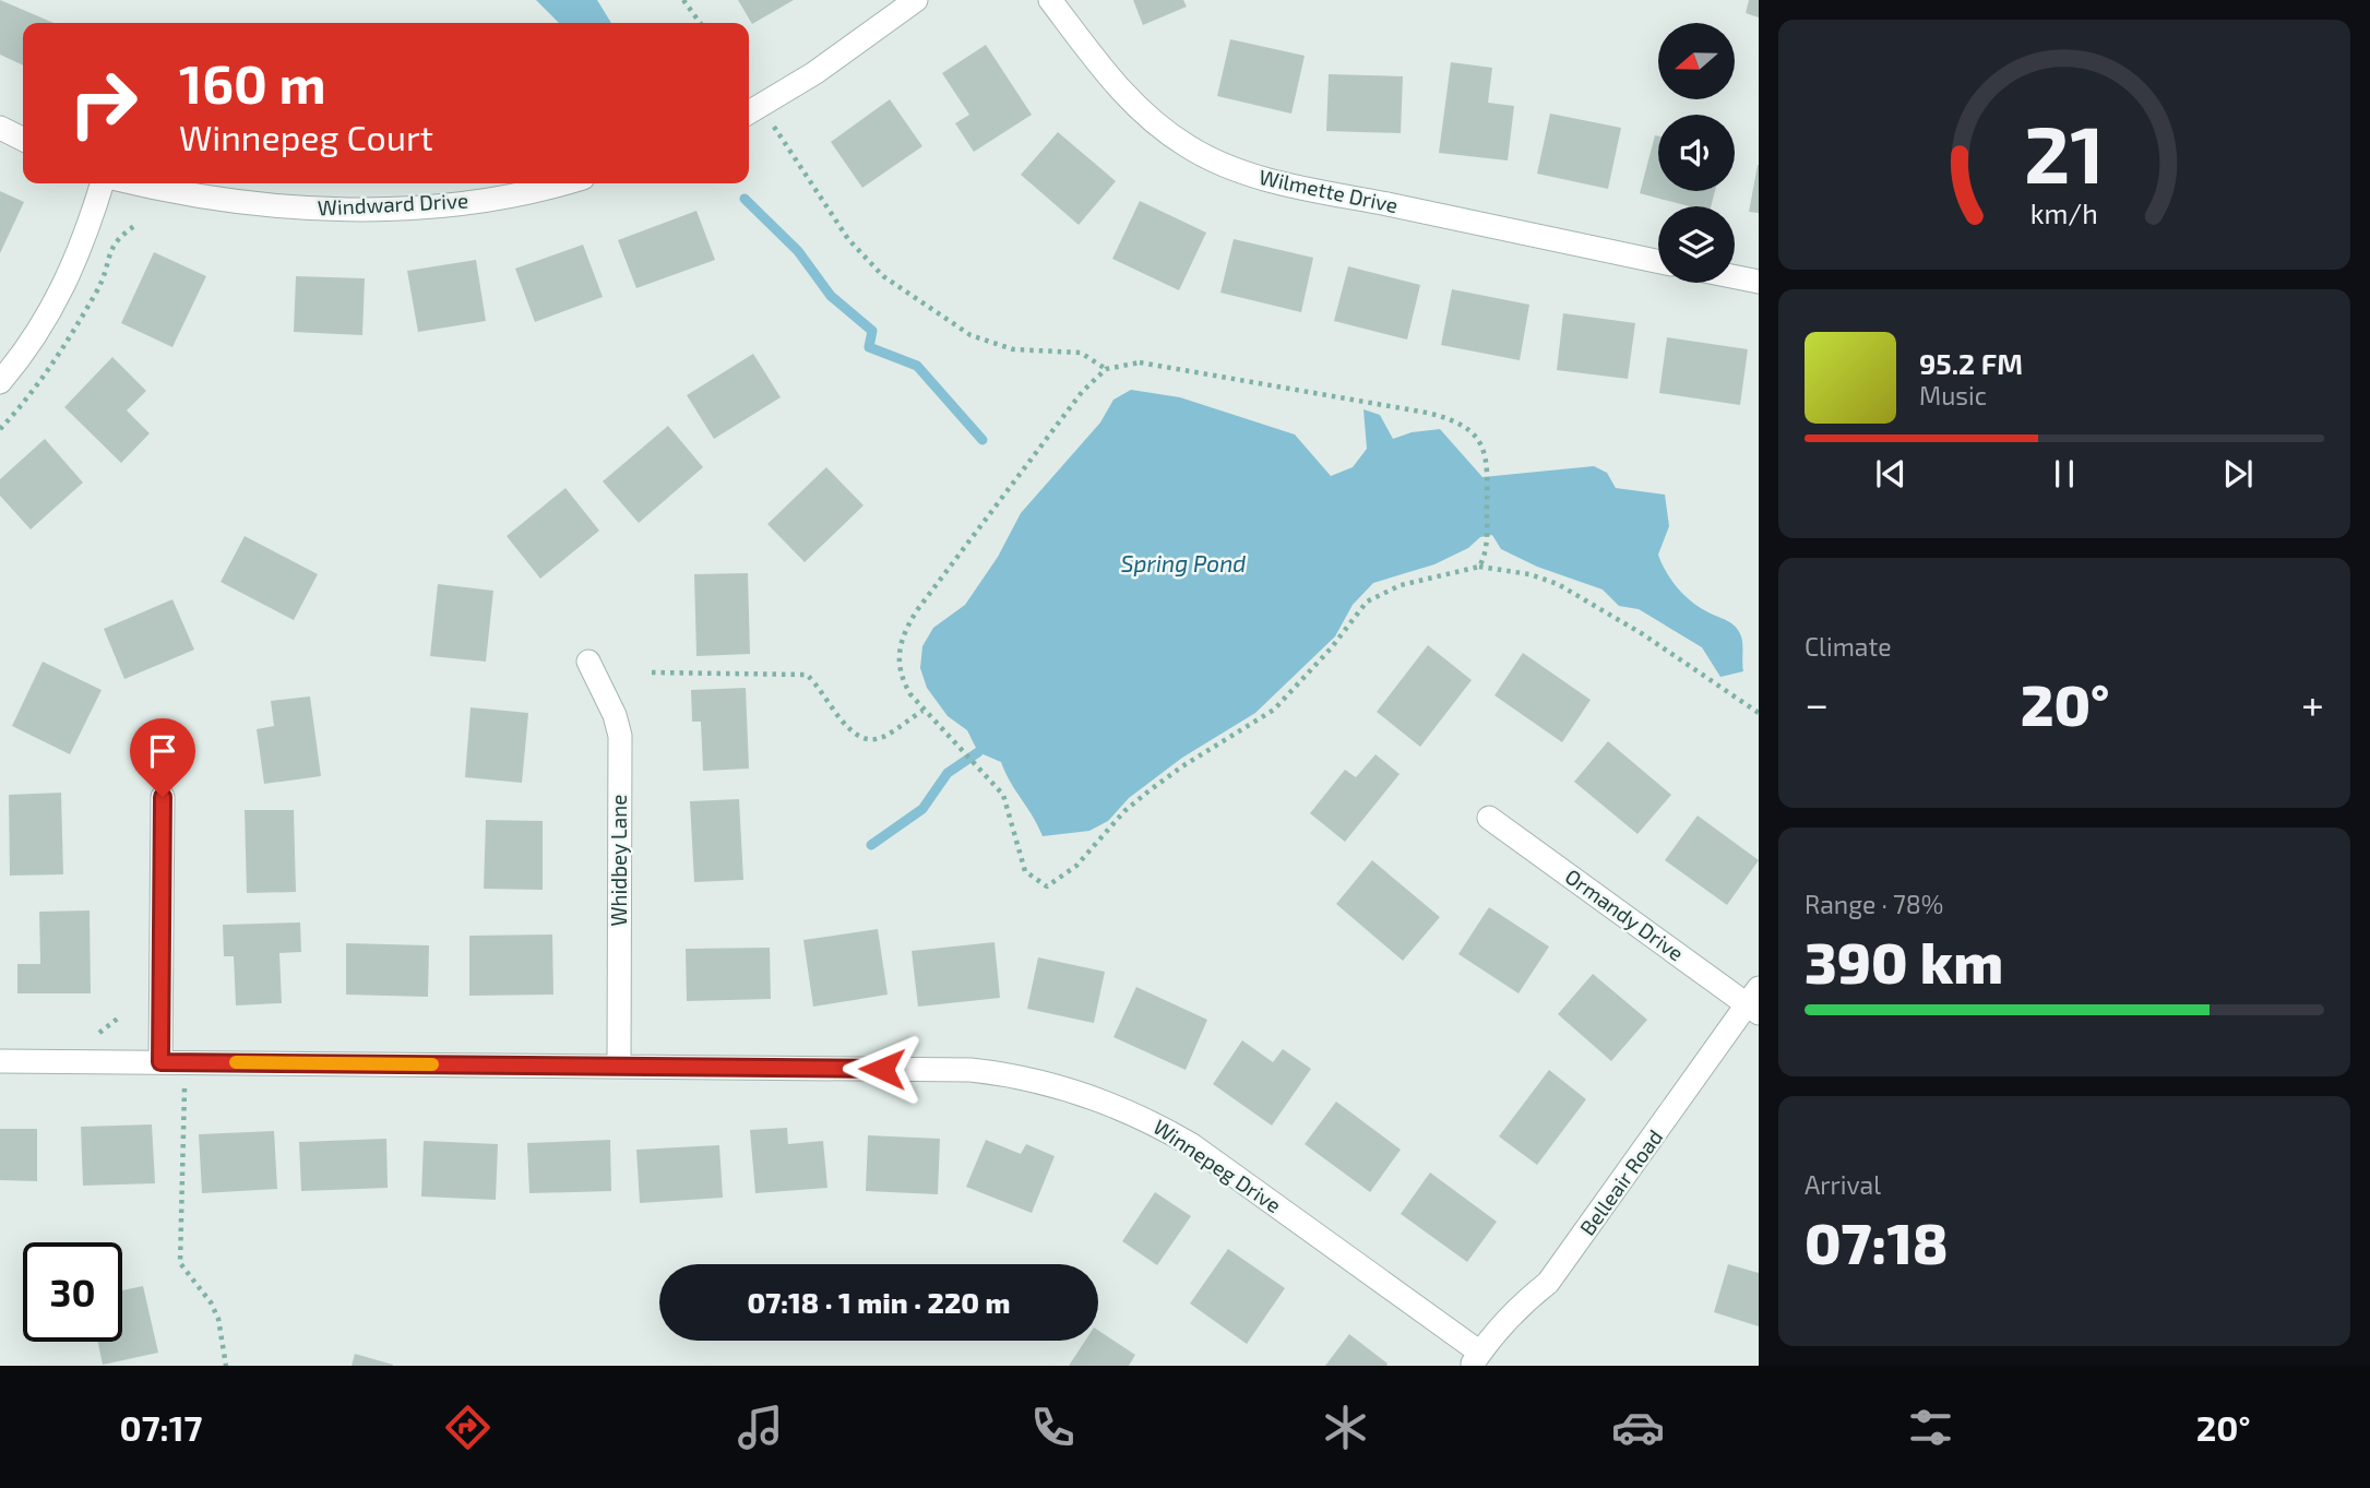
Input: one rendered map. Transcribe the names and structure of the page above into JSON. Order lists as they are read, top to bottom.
{
  "streets": {
    "street": [
      "Wilmette Drive",
      "Windward Drive",
      "Whidbey Lane",
      "Ormandy Drive",
      "Winnepeg Drive",
      "Belleair Road"
    ]
  },
  "crossings": [
    ["Whidbey Lane", "Winnepeg Drive"],
    ["Ormandy Drive", "Belleair Road"],
    ["Winnepeg Drive", "Belleair Road"]
  ],
  "water": ["Spring Pond"],
  "north": "left",
  "page": {
    "turn": ["160 m", "Winnepeg Court"],
    "song": ["95.2 FM", "Music"],
    "tile": [
      "Climate",
      ["Range · 78%", "390 km"],
      ["Arrival", "07:18"]
    ],
    "heat": ["−", "20°", "+"],
    "limit": "30",
    "trip": "07:18 · 1 min · 220 m",
    "tabs": ["07:17", "20°"],
    "gauge": ["21", "km/h"]
  }
}
